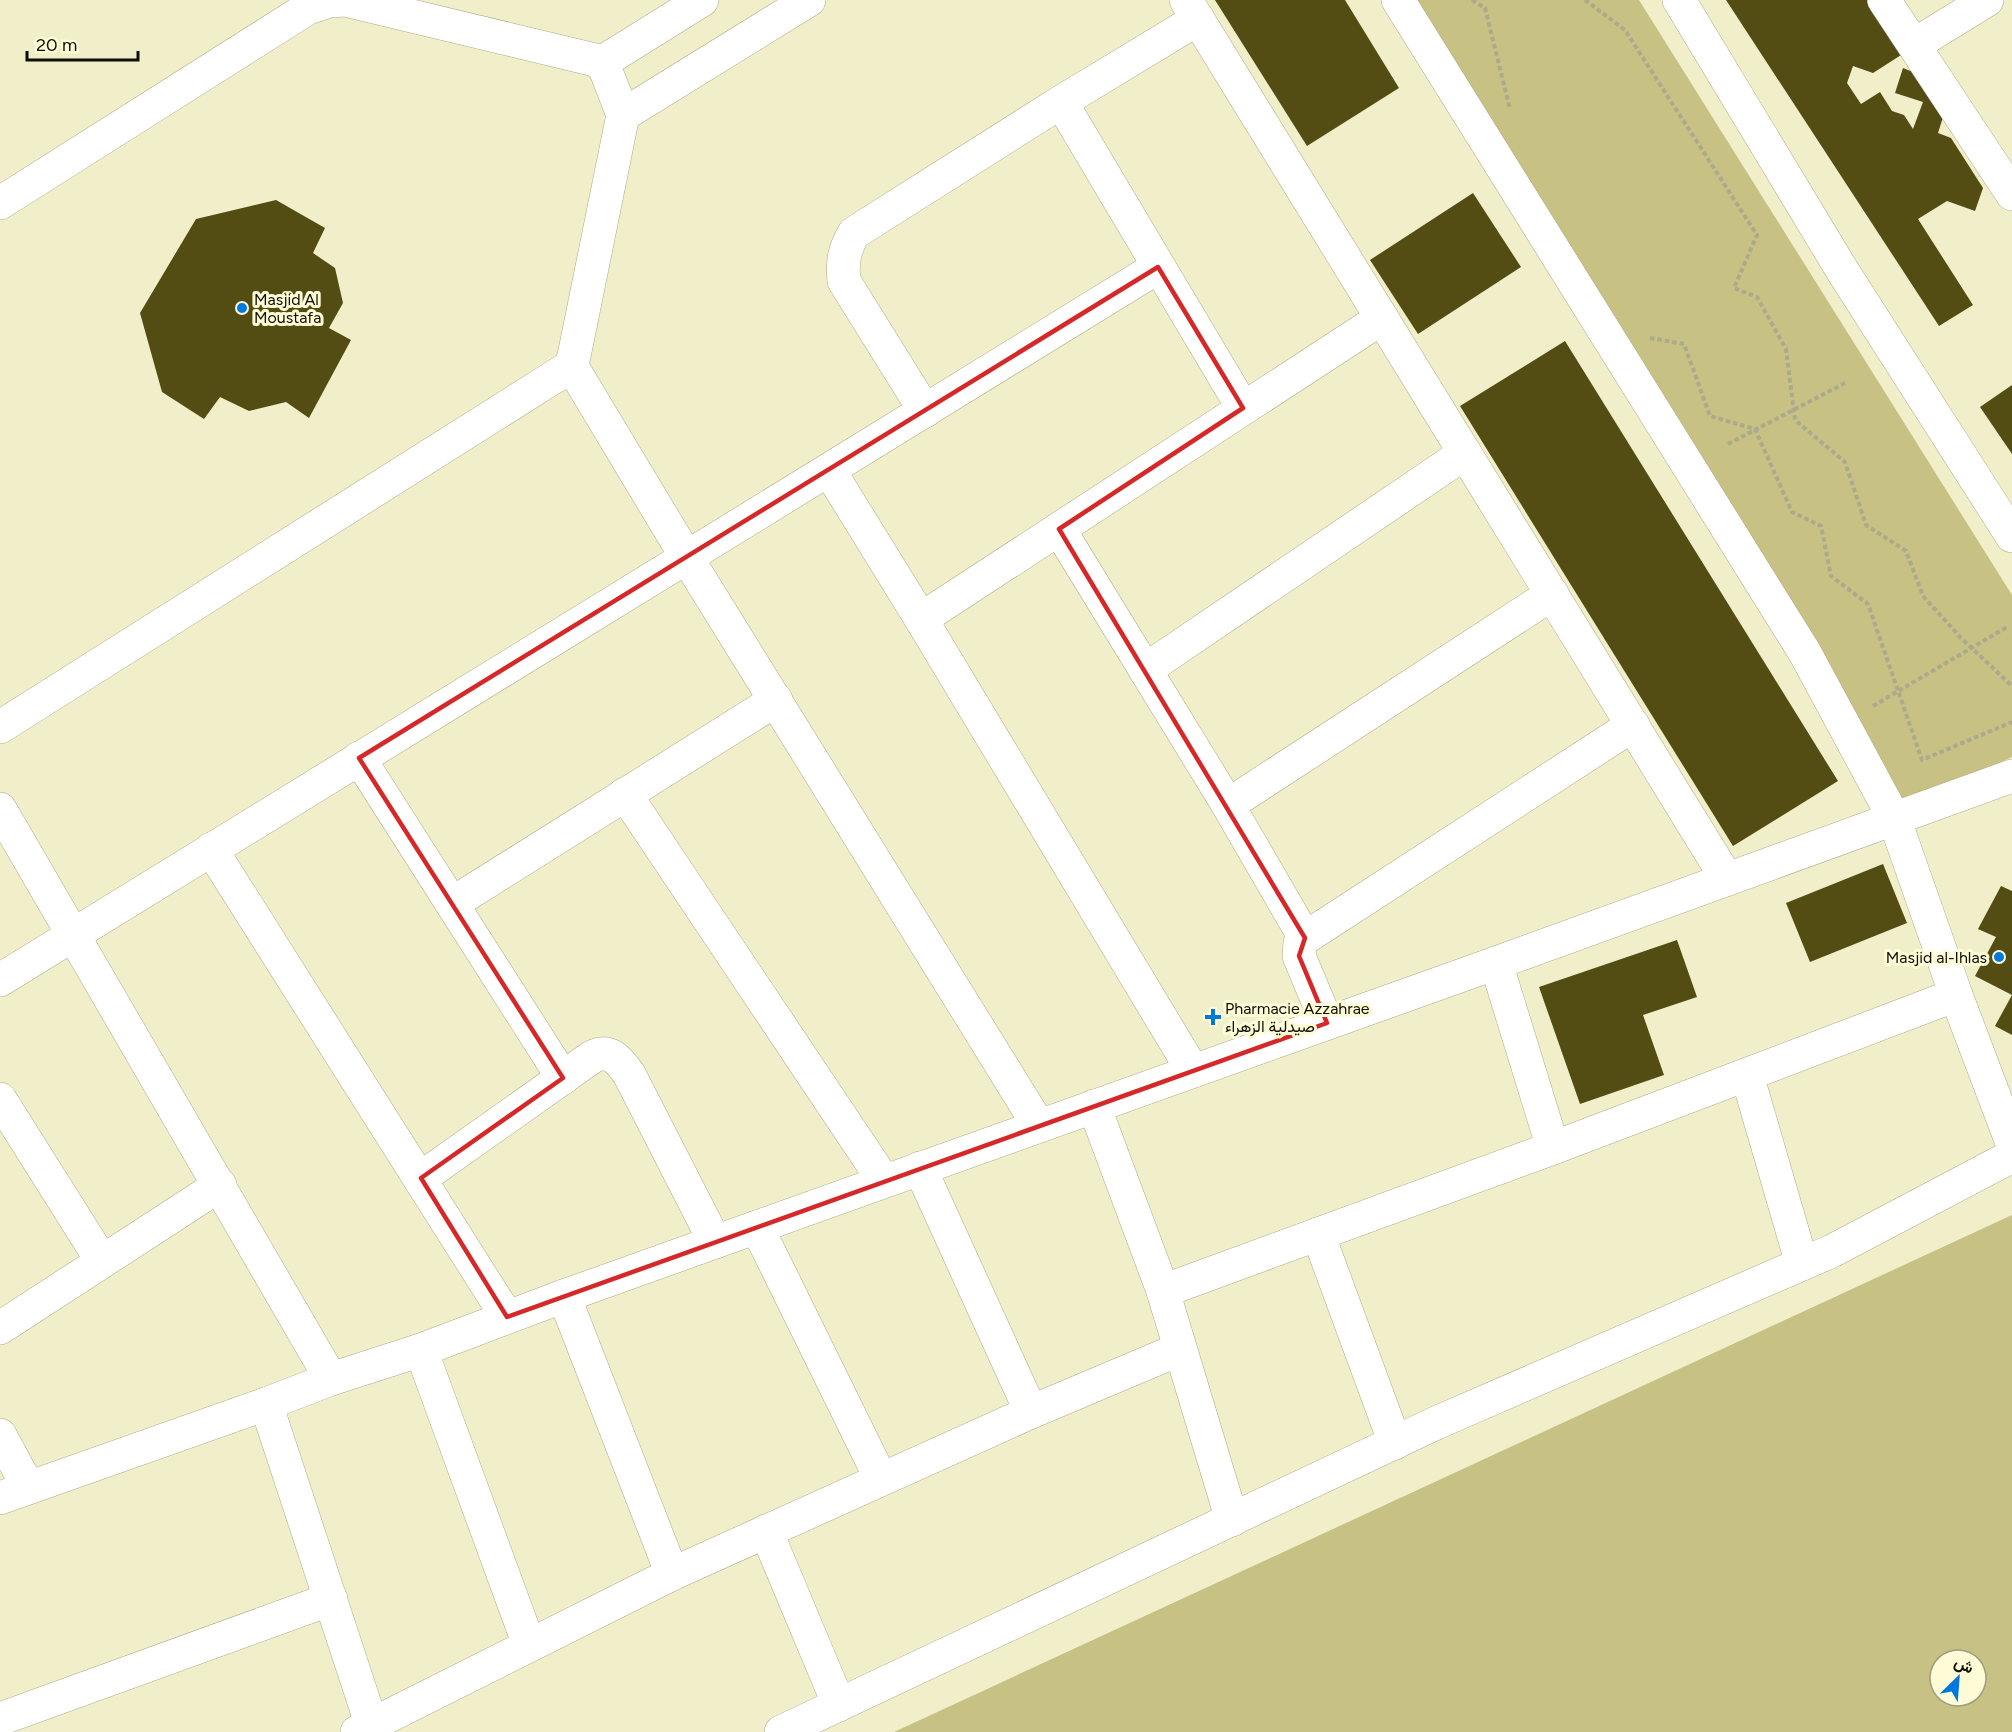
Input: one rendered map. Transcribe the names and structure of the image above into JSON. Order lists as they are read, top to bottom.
{
  "places": {
    "other": ["Masjid Al Moustafa", "Masjid al-Ihlas"],
    "health": ["Pharmacie Azzahrae صيدلية الزهراء"]
  },
  "scale_bar": "20 m",
  "north": "top right"
}
